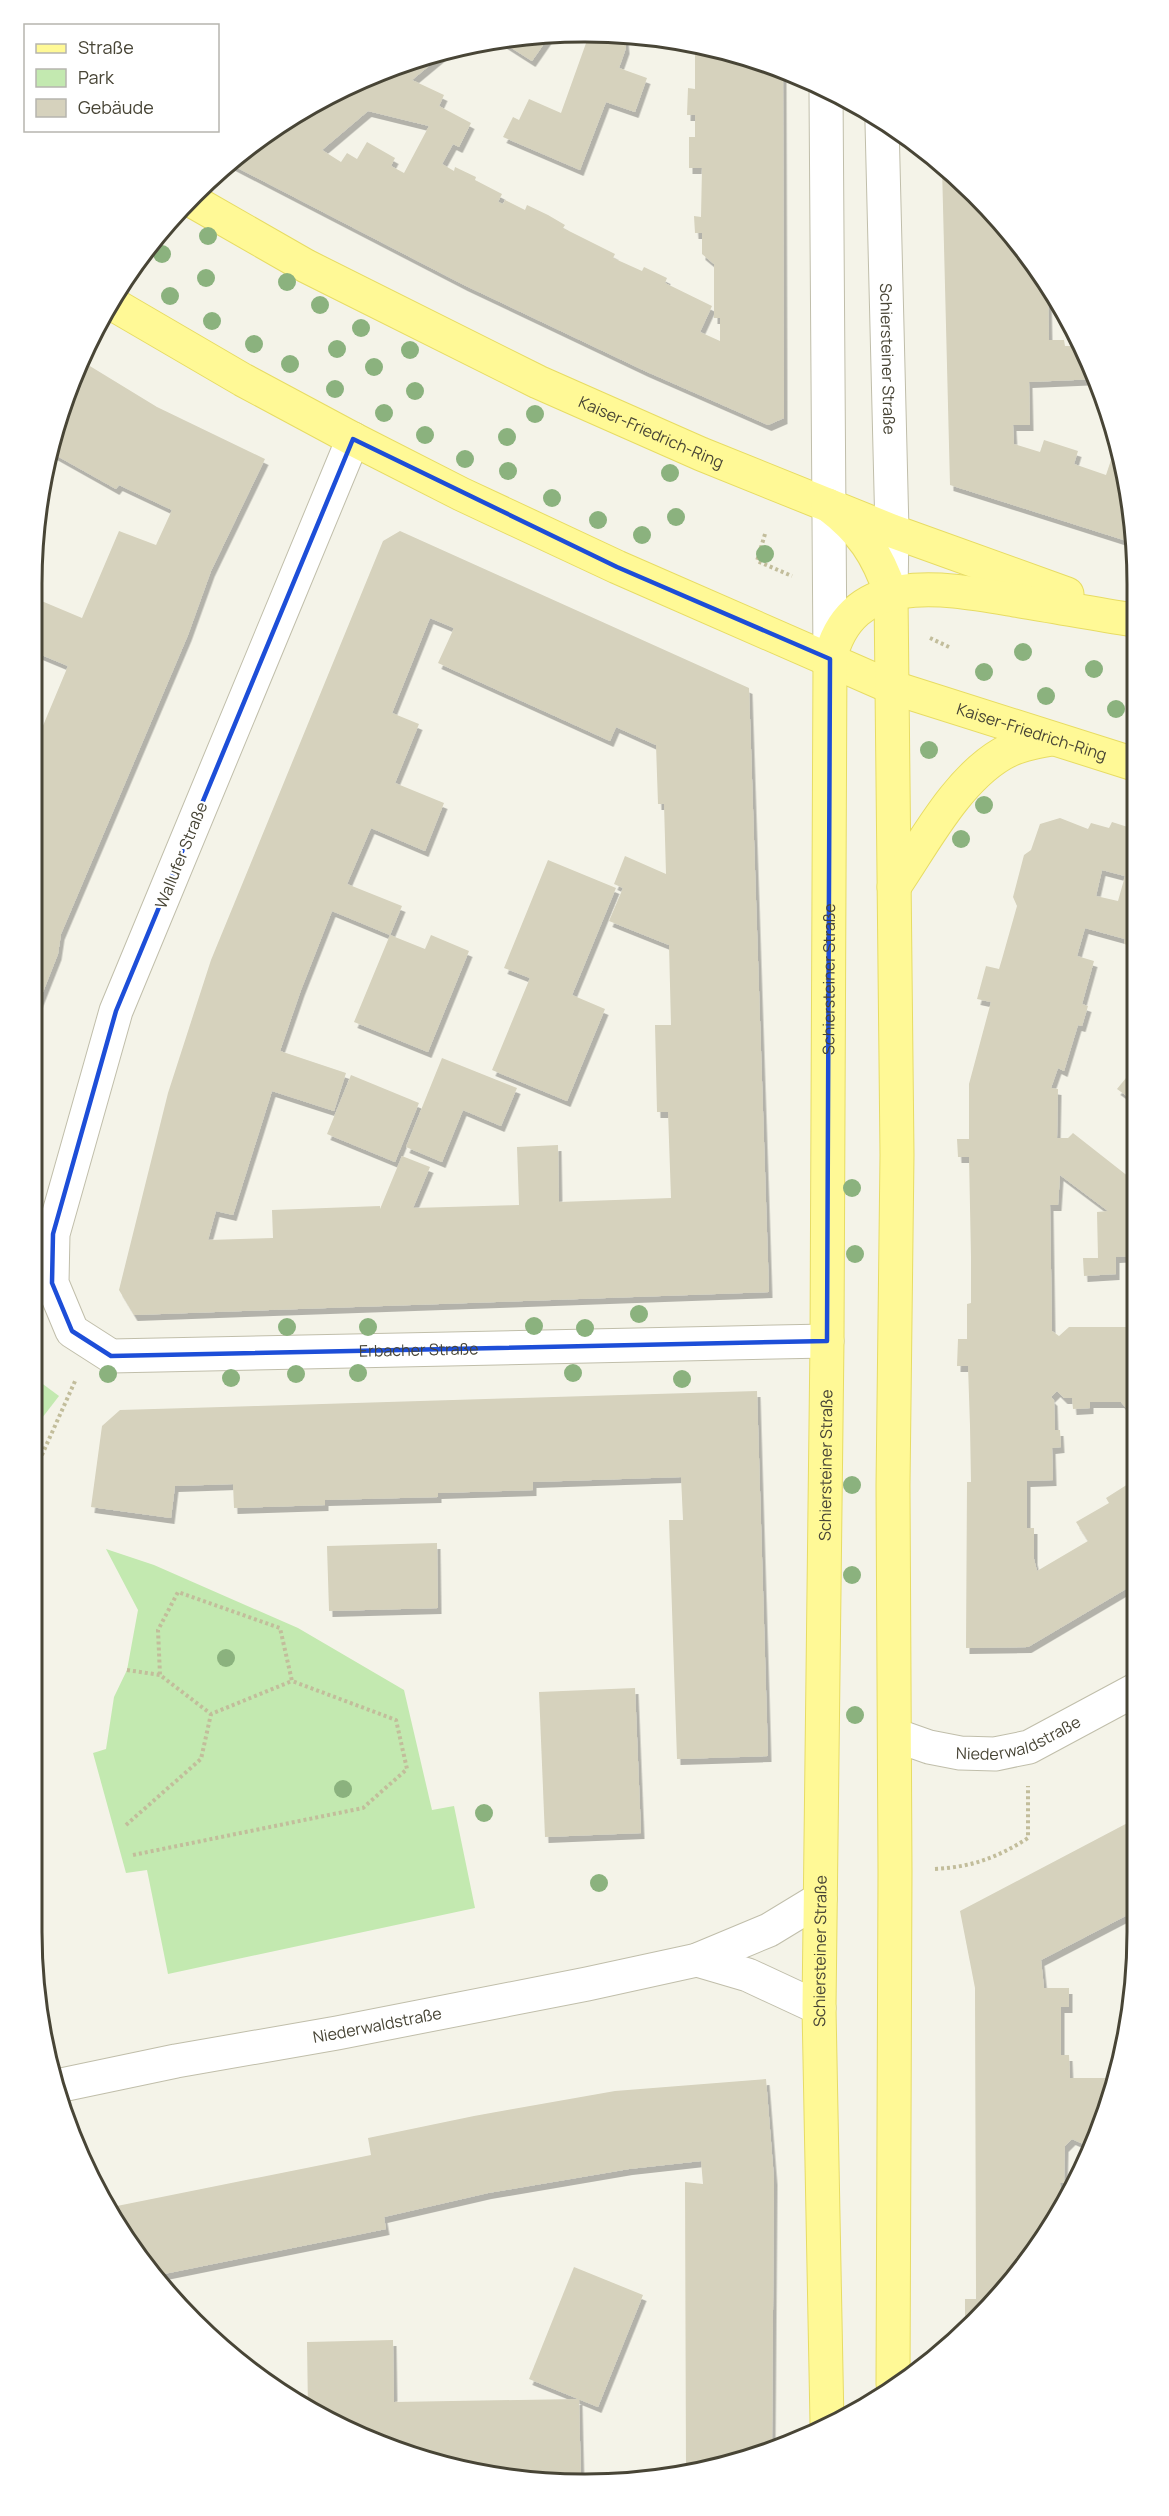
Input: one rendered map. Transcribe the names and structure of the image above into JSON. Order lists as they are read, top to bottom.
{
  "streets": {
    "main road": ["Schiersteiner Straße", "Kaiser-Friedrich-Ring"],
    "street": ["Wallufer Straße", "Erbacher Straße", "Niederwaldstraße"]
  },
  "crossings": [
    ["Schiersteiner Straße", "Kaiser-Friedrich-Ring"],
    ["Schiersteiner Straße", "Erbacher Straße"],
    ["Schiersteiner Straße", "Niederwaldstraße"],
    ["Kaiser-Friedrich-Ring", "Wallufer Straße"],
    ["Wallufer Straße", "Erbacher Straße"]
  ],
  "legend": ["Straße", "Park", "Gebäude"]
}
